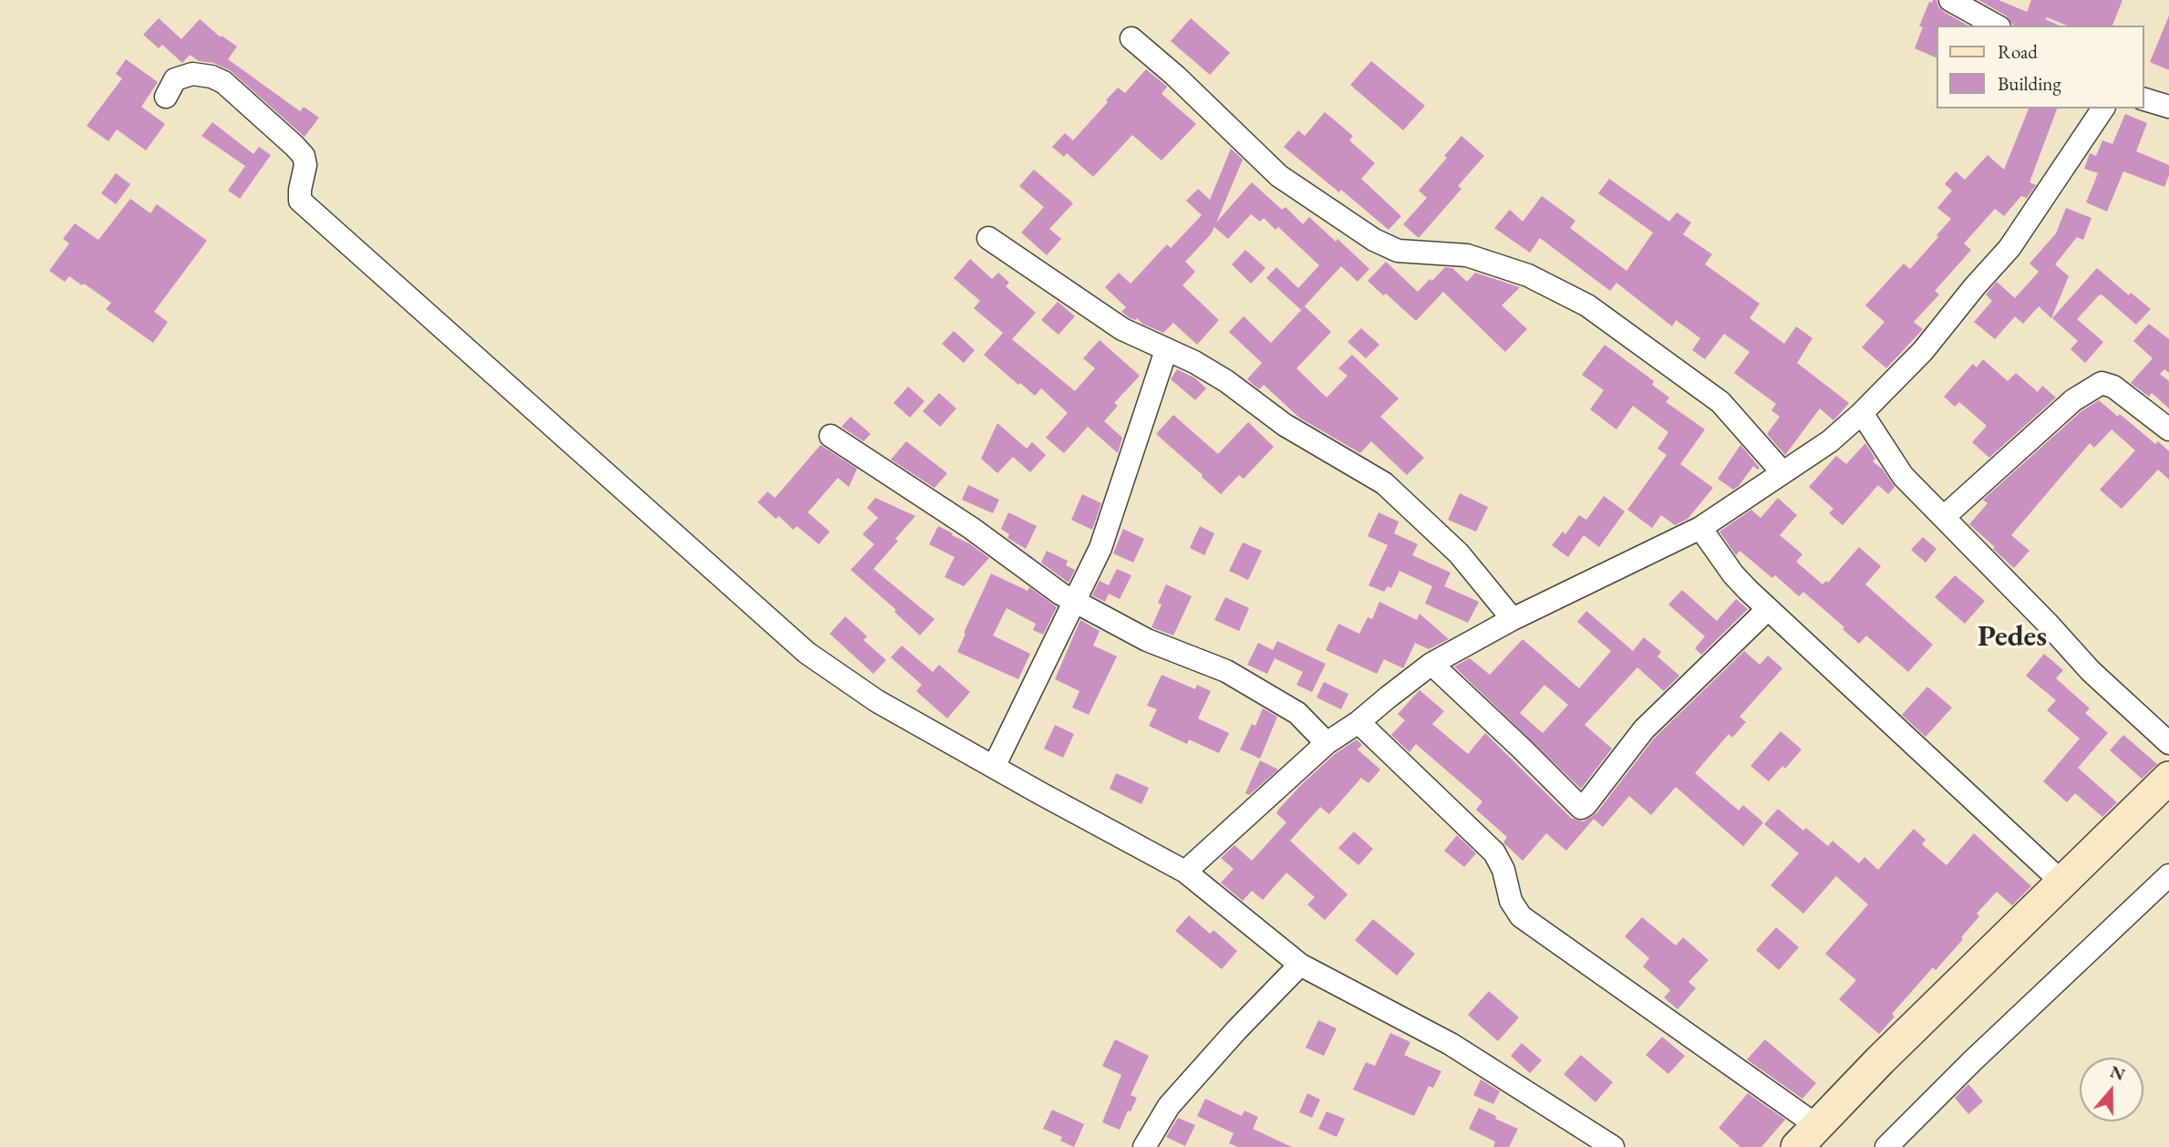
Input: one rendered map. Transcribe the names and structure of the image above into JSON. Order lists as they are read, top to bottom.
{
  "districts": ["Pedes"],
  "legend": ["Road", "Building"],
  "north": "top"
}
